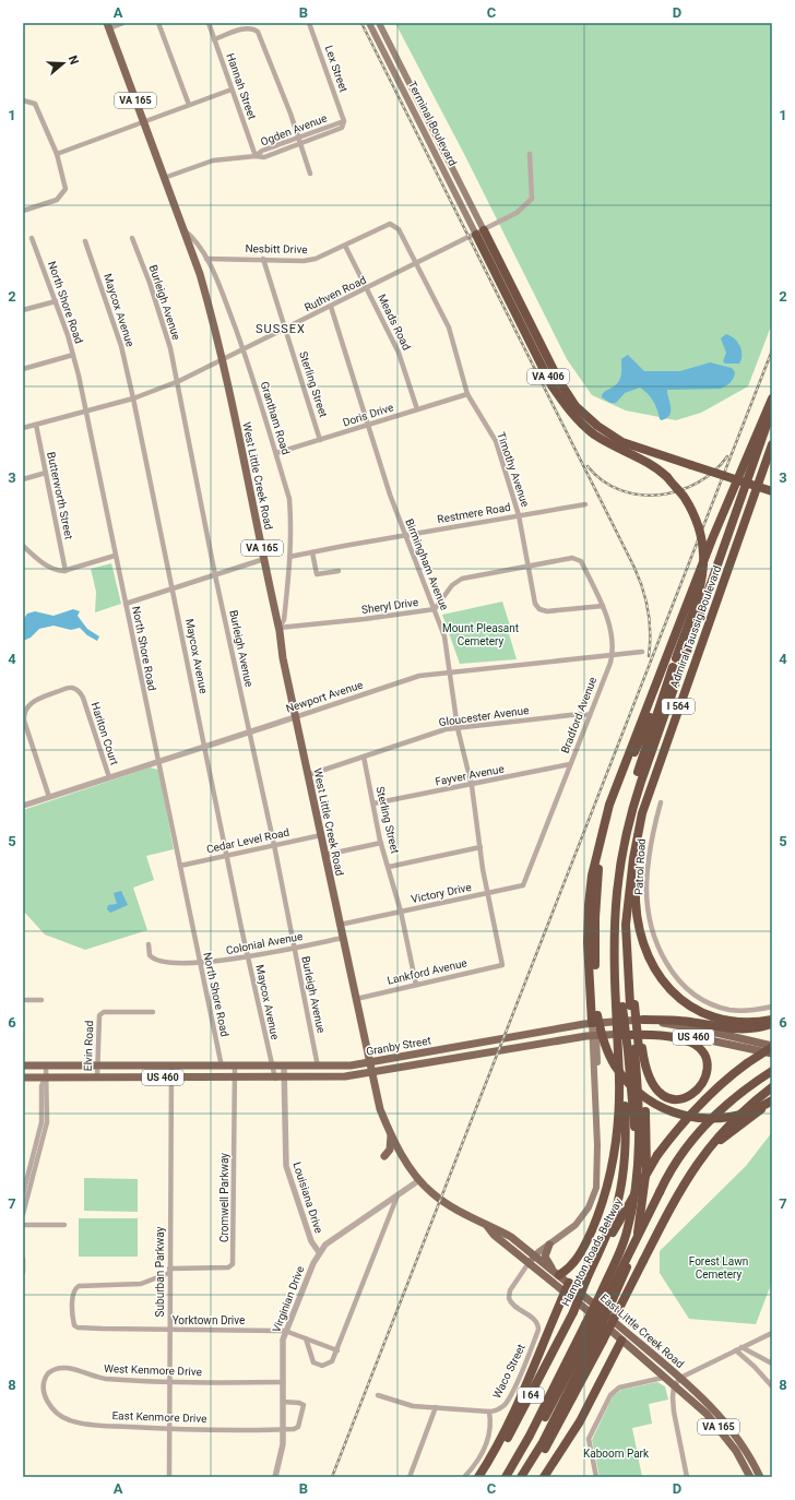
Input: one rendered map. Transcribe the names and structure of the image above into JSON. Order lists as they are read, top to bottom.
{
  "streets": {
    "highway": [
      "VA 406",
      "Admiral Taussig Boulevard",
      "I 564",
      "Hampton Roads Beltway",
      "I 64"
    ],
    "main road": [
      "VA 165",
      "Terminal Boulevard",
      "West Little Creek Road",
      "US 460",
      "Granby Street",
      "East Little Creek Road"
    ],
    "street": [
      "Lex Street",
      "Hannah Street",
      "Ogden Avenue",
      "Nesbitt Drive",
      "Ruthven Road",
      "North Shore Road",
      "Burleigh Avenue",
      "Maycox Avenue",
      "Meads Road",
      "Sterling Street",
      "Doris Drive",
      "Grantham Road",
      "Timothy Avenue",
      "Butterworth Street",
      "Restmere Road",
      "Birmingham Avenue",
      "Sheryl Drive",
      "Newport Avenue",
      "Bradford Avenue",
      "Gloucester Avenue",
      "Hariton Court",
      "Fayver Avenue",
      "Cedar Level Road",
      "Patrol Road",
      "Victory Drive",
      "Colonial Avenue",
      "Lankford Avenue",
      "Elvin Road",
      "Cromwell Parkway",
      "Louisiana Drive",
      "Suburban Parkway",
      "Virginian Drive",
      "Yorktown Drive",
      "West Kenmore Drive",
      "Waco Street",
      "East Kenmore Drive"
    ]
  },
  "crossings": [
    ["Lex Street", "Ogden Avenue"],
    ["Hannah Street", "Ogden Avenue"],
    ["Terminal Boulevard", "Ruthven Road"],
    ["Terminal Boulevard", "VA 406"],
    ["Ogden Avenue", "West Little Creek Road"],
    ["Nesbitt Drive", "Meads Road"],
    ["Nesbitt Drive", "Sterling Street"],
    ["Nesbitt Drive", "Grantham Road"],
    ["Nesbitt Drive", "Timothy Avenue"],
    ["Ruthven Road", "North Shore Road"],
    ["Ruthven Road", "Burleigh Avenue"],
    ["Ruthven Road", "Maycox Avenue"],
    ["Ruthven Road", "Meads Road"],
    ["Ruthven Road", "VA 406"],
    ["Ruthven Road", "Sterling Street"],
    ["Ruthven Road", "Grantham Road"],
    ["Ruthven Road", "Timothy Avenue"],
    ["Ruthven Road", "West Little Creek Road"],
    ["Ruthven Road", "Butterworth Street"],
    ["Ruthven Road", "Birmingham Avenue"],
    ["North Shore Road", "Newport Avenue"],
    ["North Shore Road", "Cedar Level Road"],
    ["North Shore Road", "Colonial Avenue"],
    ["North Shore Road", "Granby Street"],
    ["Burleigh Avenue", "Newport Avenue"],
    ["Burleigh Avenue", "Cedar Level Road"],
    ["Burleigh Avenue", "Colonial Avenue"],
    ["Burleigh Avenue", "Granby Street"],
    ["Maycox Avenue", "Newport Avenue"],
    ["Maycox Avenue", "Cedar Level Road"],
    ["Maycox Avenue", "Colonial Avenue"],
    ["Maycox Avenue", "Granby Street"],
    ["Meads Road", "Doris Drive"],
    ["Sterling Street", "Doris Drive"],
    ["Sterling Street", "Gloucester Avenue"],
    ["Sterling Street", "Fayver Avenue"],
    ["Sterling Street", "Victory Drive"],
    ["Sterling Street", "Lankford Avenue"],
    ["Doris Drive", "Grantham Road"],
    ["Doris Drive", "Timothy Avenue"],
    ["Doris Drive", "Birmingham Avenue"],
    ["Grantham Road", "West Little Creek Road"],
    ["Grantham Road", "Restmere Road"],
    ["Grantham Road", "Sheryl Drive"],
    ["Timothy Avenue", "Restmere Road"],
    ["Timothy Avenue", "Sheryl Drive"],
    ["Timothy Avenue", "Bradford Avenue"],
    ["West Little Creek Road", "Sheryl Drive"],
    ["West Little Creek Road", "Newport Avenue"],
    ["West Little Creek Road", "Gloucester Avenue"],
    ["West Little Creek Road", "Cedar Level Road"],
    ["West Little Creek Road", "Victory Drive"],
    ["West Little Creek Road", "Colonial Avenue"],
    ["West Little Creek Road", "Lankford Avenue"],
    ["West Little Creek Road", "Granby Street"],
    ["West Little Creek Road", "East Little Creek Road"],
    ["Restmere Road", "Birmingham Avenue"],
    ["Birmingham Avenue", "Sheryl Drive"],
    ["Birmingham Avenue", "Newport Avenue"],
    ["Birmingham Avenue", "Gloucester Avenue"],
    ["Birmingham Avenue", "Fayver Avenue"],
    ["Birmingham Avenue", "Victory Drive"],
    ["Birmingham Avenue", "Lankford Avenue"],
    ["Sheryl Drive", "Bradford Avenue"],
    ["Newport Avenue", "Bradford Avenue"],
    ["Newport Avenue", "Hariton Court"],
    ["Bradford Avenue", "Gloucester Avenue"],
    ["Bradford Avenue", "Fayver Avenue"],
    ["Bradford Avenue", "Victory Drive"],
    ["Elvin Road", "Granby Street"],
    ["Granby Street", "Cromwell Parkway"],
    ["Granby Street", "Louisiana Drive"],
    ["Granby Street", "Hampton Roads Beltway"],
    ["Granby Street", "Suburban Parkway"],
    ["Granby Street", "East Little Creek Road"],
    ["Cromwell Parkway", "Suburban Parkway"],
    ["Cromwell Parkway", "Yorktown Drive"],
    ["Louisiana Drive", "Virginian Drive"],
    ["Suburban Parkway", "Yorktown Drive"],
    ["Suburban Parkway", "West Kenmore Drive"],
    ["Suburban Parkway", "East Kenmore Drive"],
    ["Virginian Drive", "Yorktown Drive"],
    ["Virginian Drive", "East Little Creek Road"],
    ["Virginian Drive", "West Kenmore Drive"],
    ["Virginian Drive", "East Kenmore Drive"],
    ["East Little Creek Road", "Waco Street"],
    ["West Kenmore Drive", "East Kenmore Drive"]
  ],
  "districts": ["SUSSEX"],
  "parks": ["Mount Pleasant Cemetery", "Forest Lawn Cemetery", "Kaboom Park"],
  "north": "right",
  "grid": {
    "columns": [
      "A",
      "B",
      "C",
      "D"
    ],
    "rows": [
      "1",
      "2",
      "3",
      "4",
      "5",
      "6",
      "7",
      "8"
    ]
  }
}
